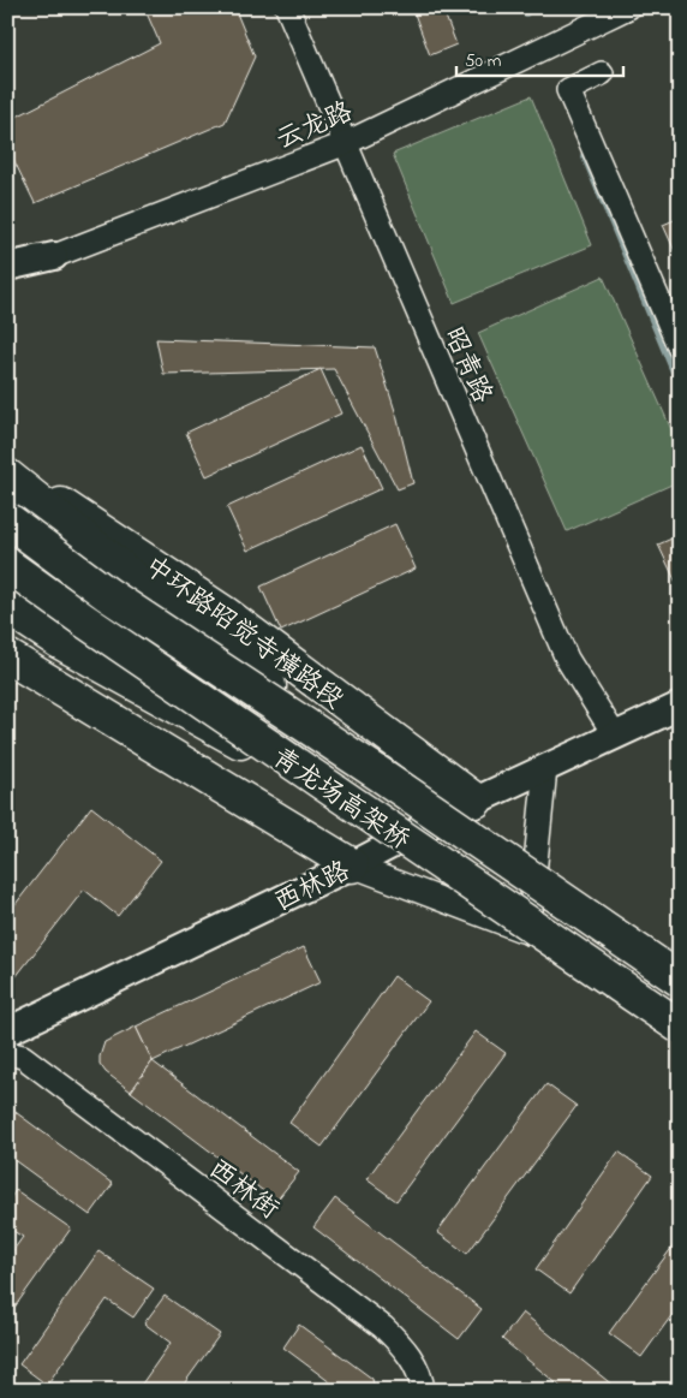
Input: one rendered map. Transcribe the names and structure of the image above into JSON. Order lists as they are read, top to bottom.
{
  "streets": {
    "main road": ["中环路昭觉寺横路段", "青龙场高架桥"],
    "street": [
      "云龙路",
      "昭青路",
      "西林路",
      "西林街"
    ]
  },
  "crossings": [
    ["云龙路", "昭青路"],
    ["昭青路", "西林路"],
    ["中环路昭觉寺横路段", "西林路"]
  ],
  "scale_bar": "50 m"
}
